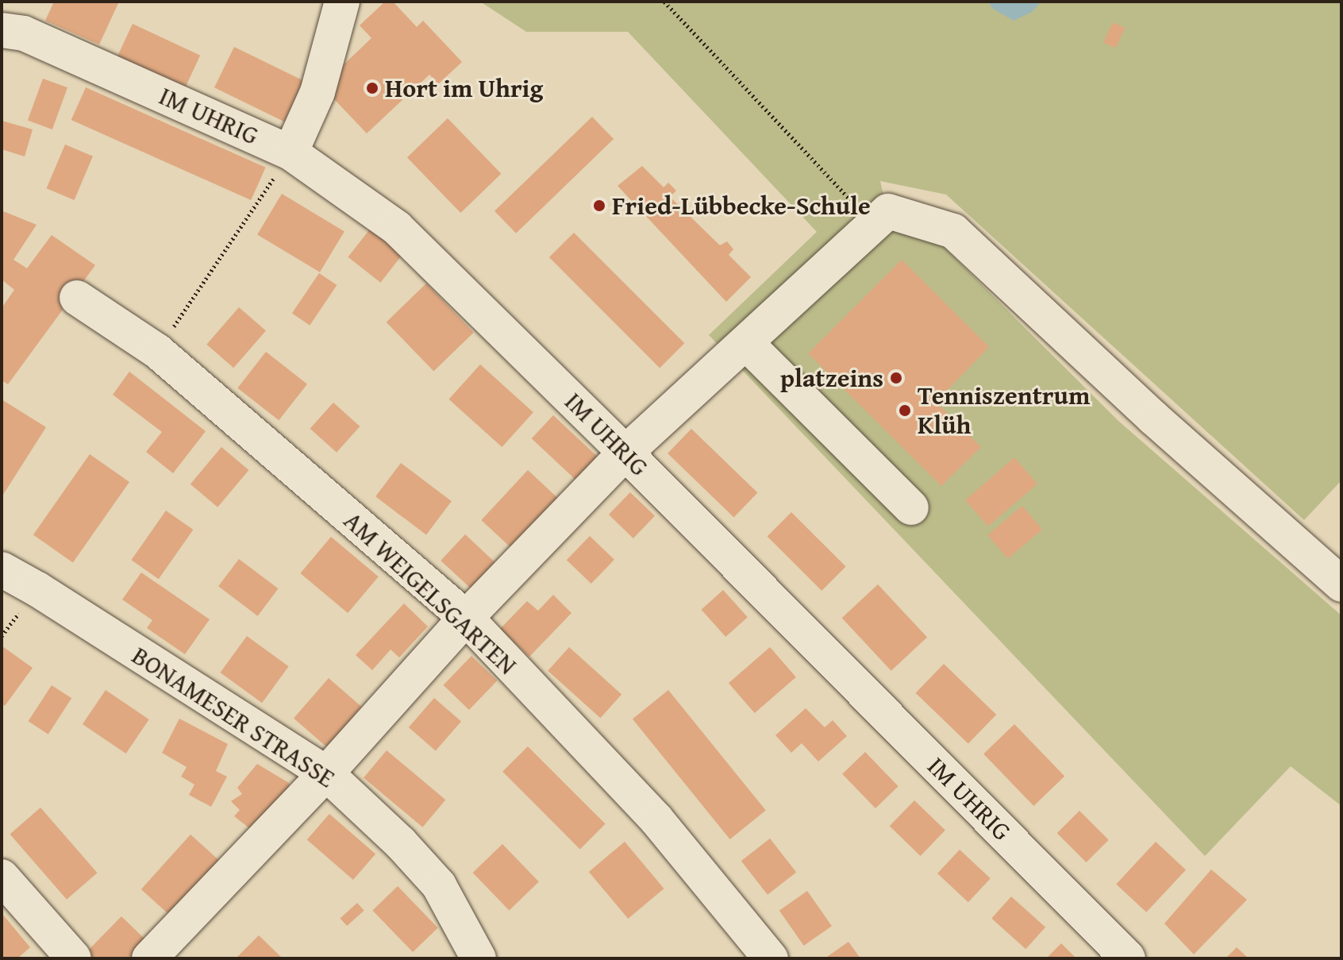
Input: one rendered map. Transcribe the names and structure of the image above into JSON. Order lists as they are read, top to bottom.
{
  "streets": {
    "street": ["IM UHRIG", "AM WEIGELSGARTEN", "BONAMESER STRASSE"]
  },
  "places": [
    "Hort im Uhrig",
    "Fried-Lübbecke-Schule",
    "platzeins",
    "Tenniszentrum Klüh"
  ]
}
